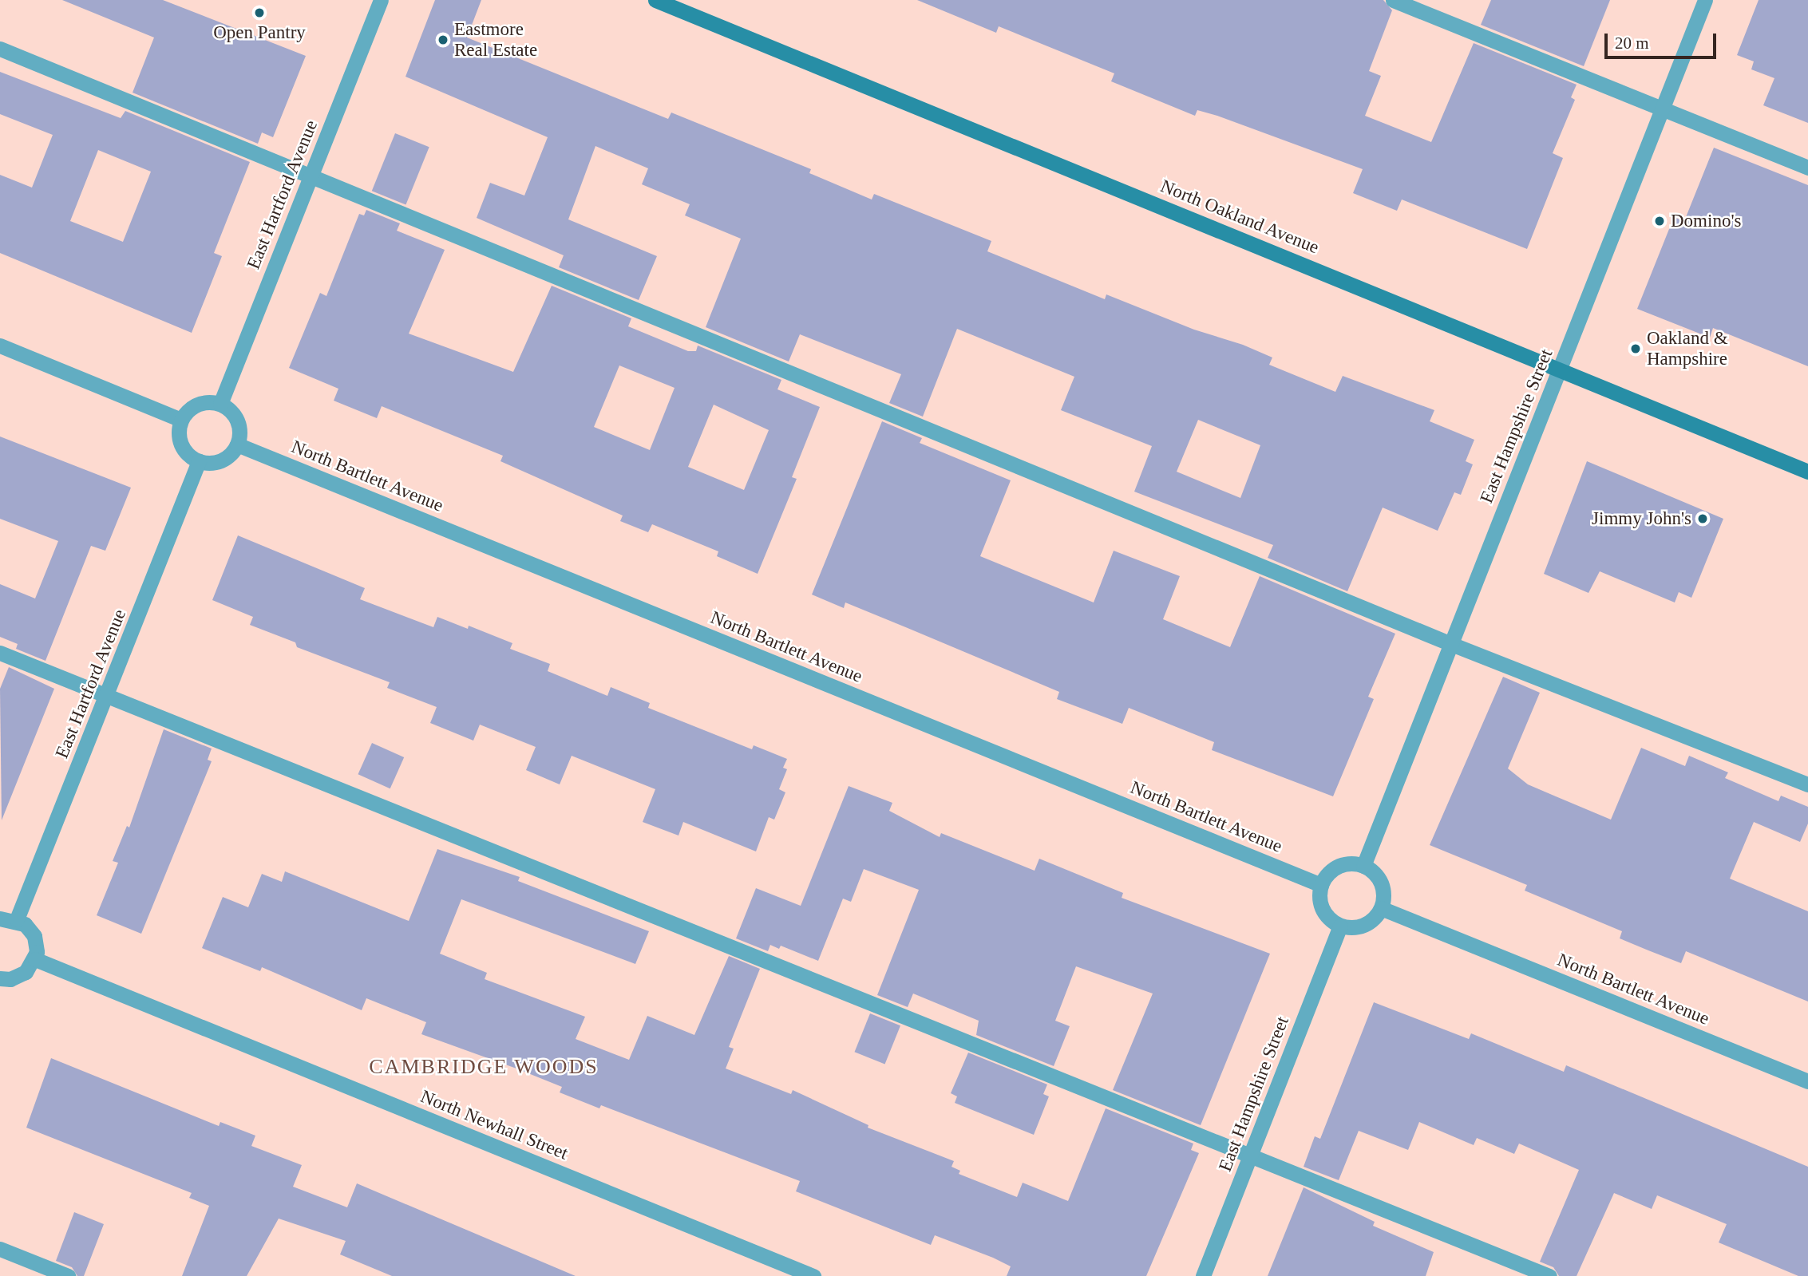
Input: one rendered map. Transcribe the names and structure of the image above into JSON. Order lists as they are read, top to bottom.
{
  "streets": {
    "main road": ["North Oakland Avenue"],
    "street": [
      "East Hartford Avenue",
      "East Hampshire Street",
      "North Bartlett Avenue",
      "North Newhall Street"
    ]
  },
  "crossings": [
    ["East Hartford Avenue", "North Bartlett Avenue"],
    ["North Oakland Avenue", "East Hampshire Street"],
    ["East Hampshire Street", "North Bartlett Avenue"]
  ],
  "districts": ["CAMBRIDGE WOODS"],
  "places": [
    "Open Pantry",
    "Eastmore Real Estate",
    "Domino's",
    "Oakland & Hampshire",
    "Jimmy John's"
  ],
  "scale_bar": "20 m"
}
